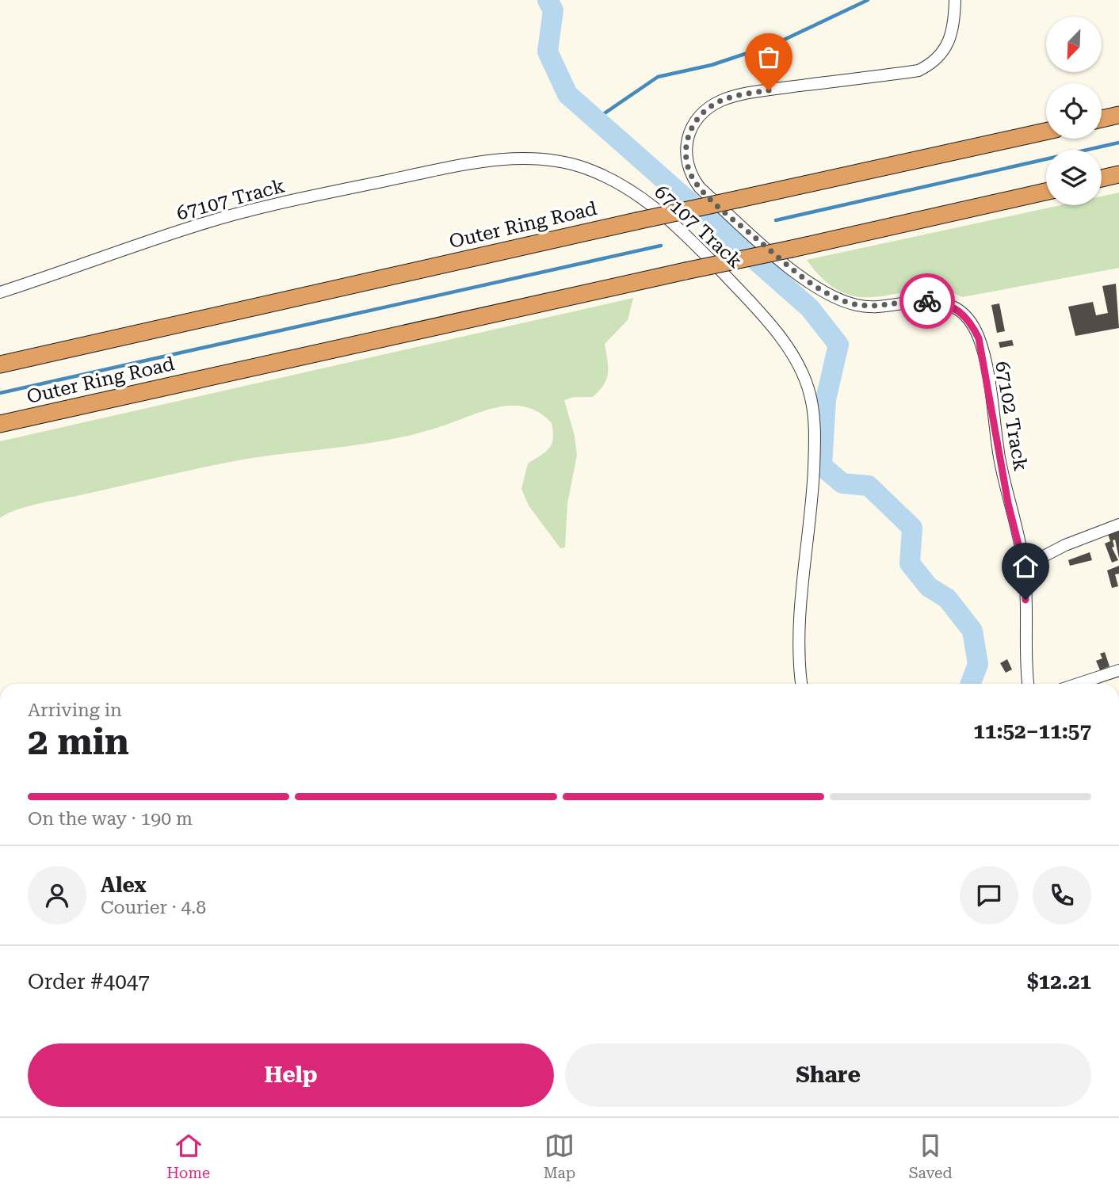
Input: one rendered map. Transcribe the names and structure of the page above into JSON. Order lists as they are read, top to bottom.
{
  "streets": {
    "highway": ["Outer Ring Road"],
    "street": ["67107 Track", "67102 Track"]
  },
  "crossings": [
    ["Outer Ring Road", "67102 Track"]
  ],
  "north": "bottom left",
  "page": {
    "heading": ["2 min", "Arriving in", "11:52–11:57"],
    "panel": [
      "Alex",
      "Courier · 4.8",
      "Order #4047",
      "$12.21"
    ],
    "bar": "On the way · 190 m",
    "buttons": ["Help", "Share"],
    "tabs": ["Home", "Map", "Saved"]
  }
}
